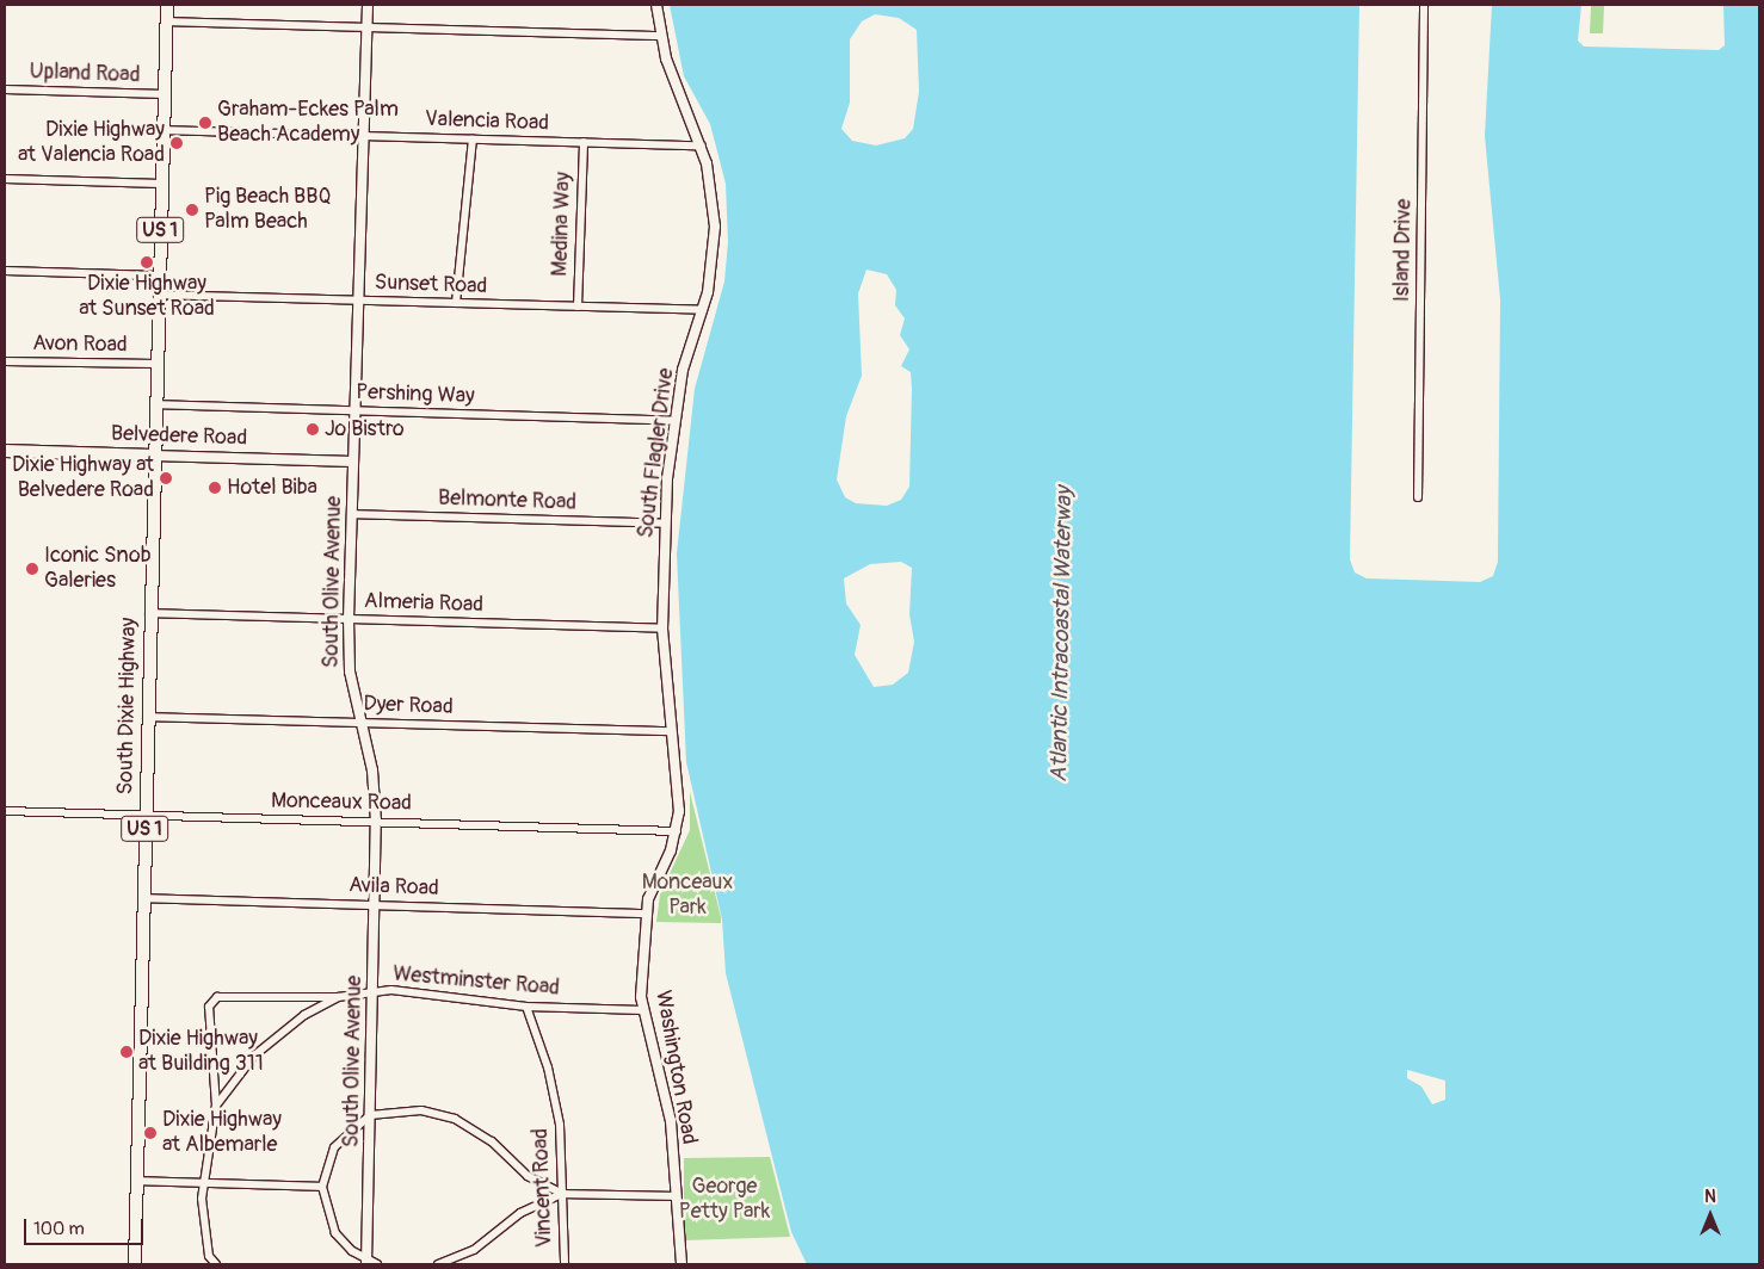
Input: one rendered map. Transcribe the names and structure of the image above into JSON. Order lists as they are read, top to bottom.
{
  "streets": {
    "main road": ["US 1", "Belvedere Road", "South Dixie Highway"],
    "street": [
      "Upland Road",
      "Valencia Road",
      "Medina Way",
      "Island Drive",
      "Sunset Road",
      "Avon Road",
      "Pershing Way",
      "South Flagler Drive",
      "Belmonte Road",
      "South Olive Avenue",
      "Almeria Road",
      "Dyer Road",
      "Monceaux Road",
      "Avila Road",
      "Westminster Road",
      "Washington Road",
      "Vincent Road"
    ]
  },
  "crossings": [
    ["Upland Road", "South Dixie Highway"],
    ["Valencia Road", "Medina Way"],
    ["Valencia Road", "South Flagler Drive"],
    ["Valencia Road", "South Olive Avenue"],
    ["Valencia Road", "South Dixie Highway"],
    ["Medina Way", "Sunset Road"],
    ["Sunset Road", "South Flagler Drive"],
    ["Sunset Road", "South Olive Avenue"],
    ["Sunset Road", "South Dixie Highway"],
    ["Avon Road", "South Dixie Highway"],
    ["Pershing Way", "South Flagler Drive"],
    ["Pershing Way", "South Olive Avenue"],
    ["Pershing Way", "South Dixie Highway"],
    ["Belvedere Road", "South Olive Avenue"],
    ["Belvedere Road", "South Dixie Highway"],
    ["South Flagler Drive", "Belmonte Road"],
    ["South Flagler Drive", "Almeria Road"],
    ["South Flagler Drive", "Dyer Road"],
    ["South Flagler Drive", "Monceaux Road"],
    ["South Flagler Drive", "Avila Road"],
    ["South Flagler Drive", "Washington Road"],
    ["Belmonte Road", "South Olive Avenue"],
    ["South Olive Avenue", "Almeria Road"],
    ["South Olive Avenue", "Dyer Road"],
    ["South Olive Avenue", "Monceaux Road"],
    ["South Olive Avenue", "Avila Road"],
    ["South Olive Avenue", "Westminster Road"],
    ["Almeria Road", "South Dixie Highway"],
    ["South Dixie Highway", "Dyer Road"],
    ["South Dixie Highway", "Monceaux Road"],
    ["South Dixie Highway", "Avila Road"],
    ["Avila Road", "Washington Road"],
    ["Westminster Road", "Washington Road"],
    ["Westminster Road", "Vincent Road"]
  ],
  "water": ["Atlantic Intracoastal Waterway"],
  "parks": ["Monceaux Park", "George Petty Park"],
  "places": [
    "Graham-Eckes Palm Beach Academy",
    "Dixie Highway at Valencia Road",
    "Pig Beach BBQ Palm Beach",
    "Dixie Highway at Sunset Road",
    "Jo Bistro",
    "Dixie Highway at Belvedere Road",
    "Hotel Biba",
    "Iconic Snob Galeries",
    "Dixie Highway at Building 311",
    "Dixie Highway at Albemarle"
  ],
  "scale_bar": "100 m",
  "north": "top"
}
